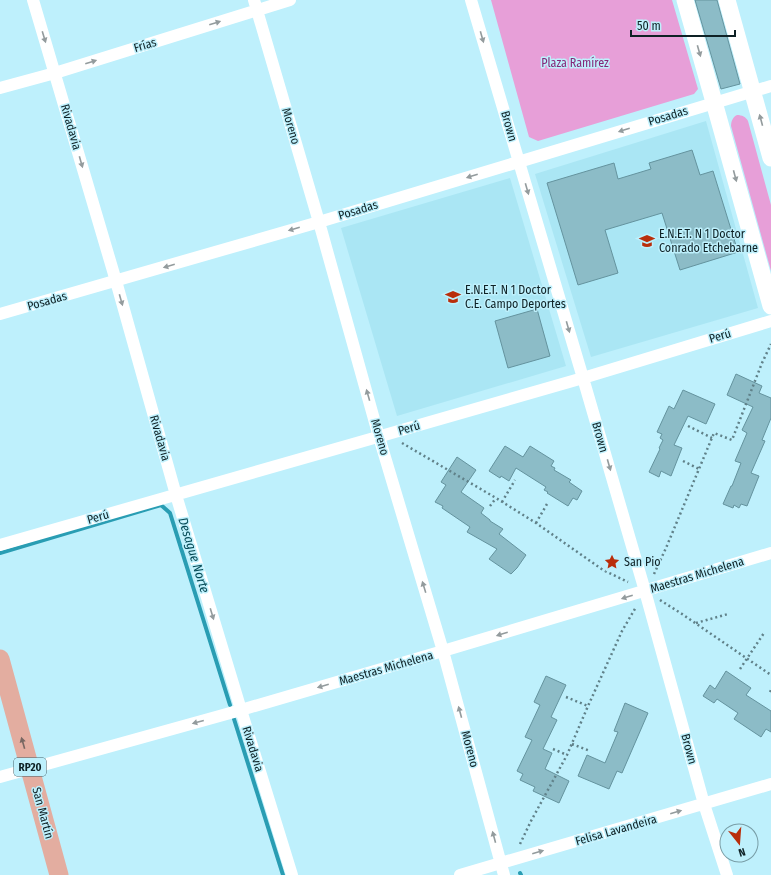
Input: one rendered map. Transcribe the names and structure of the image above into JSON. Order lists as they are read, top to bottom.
{
  "streets": {
    "main road": ["RP20", "San Martín"],
    "street": [
      "Frías",
      "Posadas",
      "Moreno",
      "Brown",
      "Rivadavia",
      "Perú",
      "Maestras Michelena",
      "Felisa Lavandeira"
    ]
  },
  "crossings": [
    ["Frías", "Moreno"],
    ["Frías", "Rivadavia"],
    ["Posadas", "Moreno"],
    ["Posadas", "Brown"],
    ["Posadas", "Rivadavia"],
    ["Moreno", "Perú"],
    ["Moreno", "Maestras Michelena"],
    ["Moreno", "Felisa Lavandeira"],
    ["Brown", "Perú"],
    ["Brown", "Maestras Michelena"],
    ["Brown", "Felisa Lavandeira"],
    ["Rivadavia", "Perú"],
    ["Rivadavia", "Maestras Michelena"],
    ["Maestras Michelena", "San Martín"]
  ],
  "one_way": [
    "Frías",
    "Posadas",
    "Moreno",
    "Brown",
    "Rivadavia",
    "Maestras Michelena",
    "San Martín",
    "Felisa Lavandeira"
  ],
  "water": ["Desague Norte"],
  "parks": ["Plaza Ramírez"],
  "places": {
    "school or university": ["E.N.E.T. N 1 Doctor Conrado Etchebarne", "E.N.E.T. N 1 Doctor C.E. Campo Deportes"],
    "place": ["San Pio"]
  },
  "scale_bar": "50 m",
  "north": "bottom"
}
